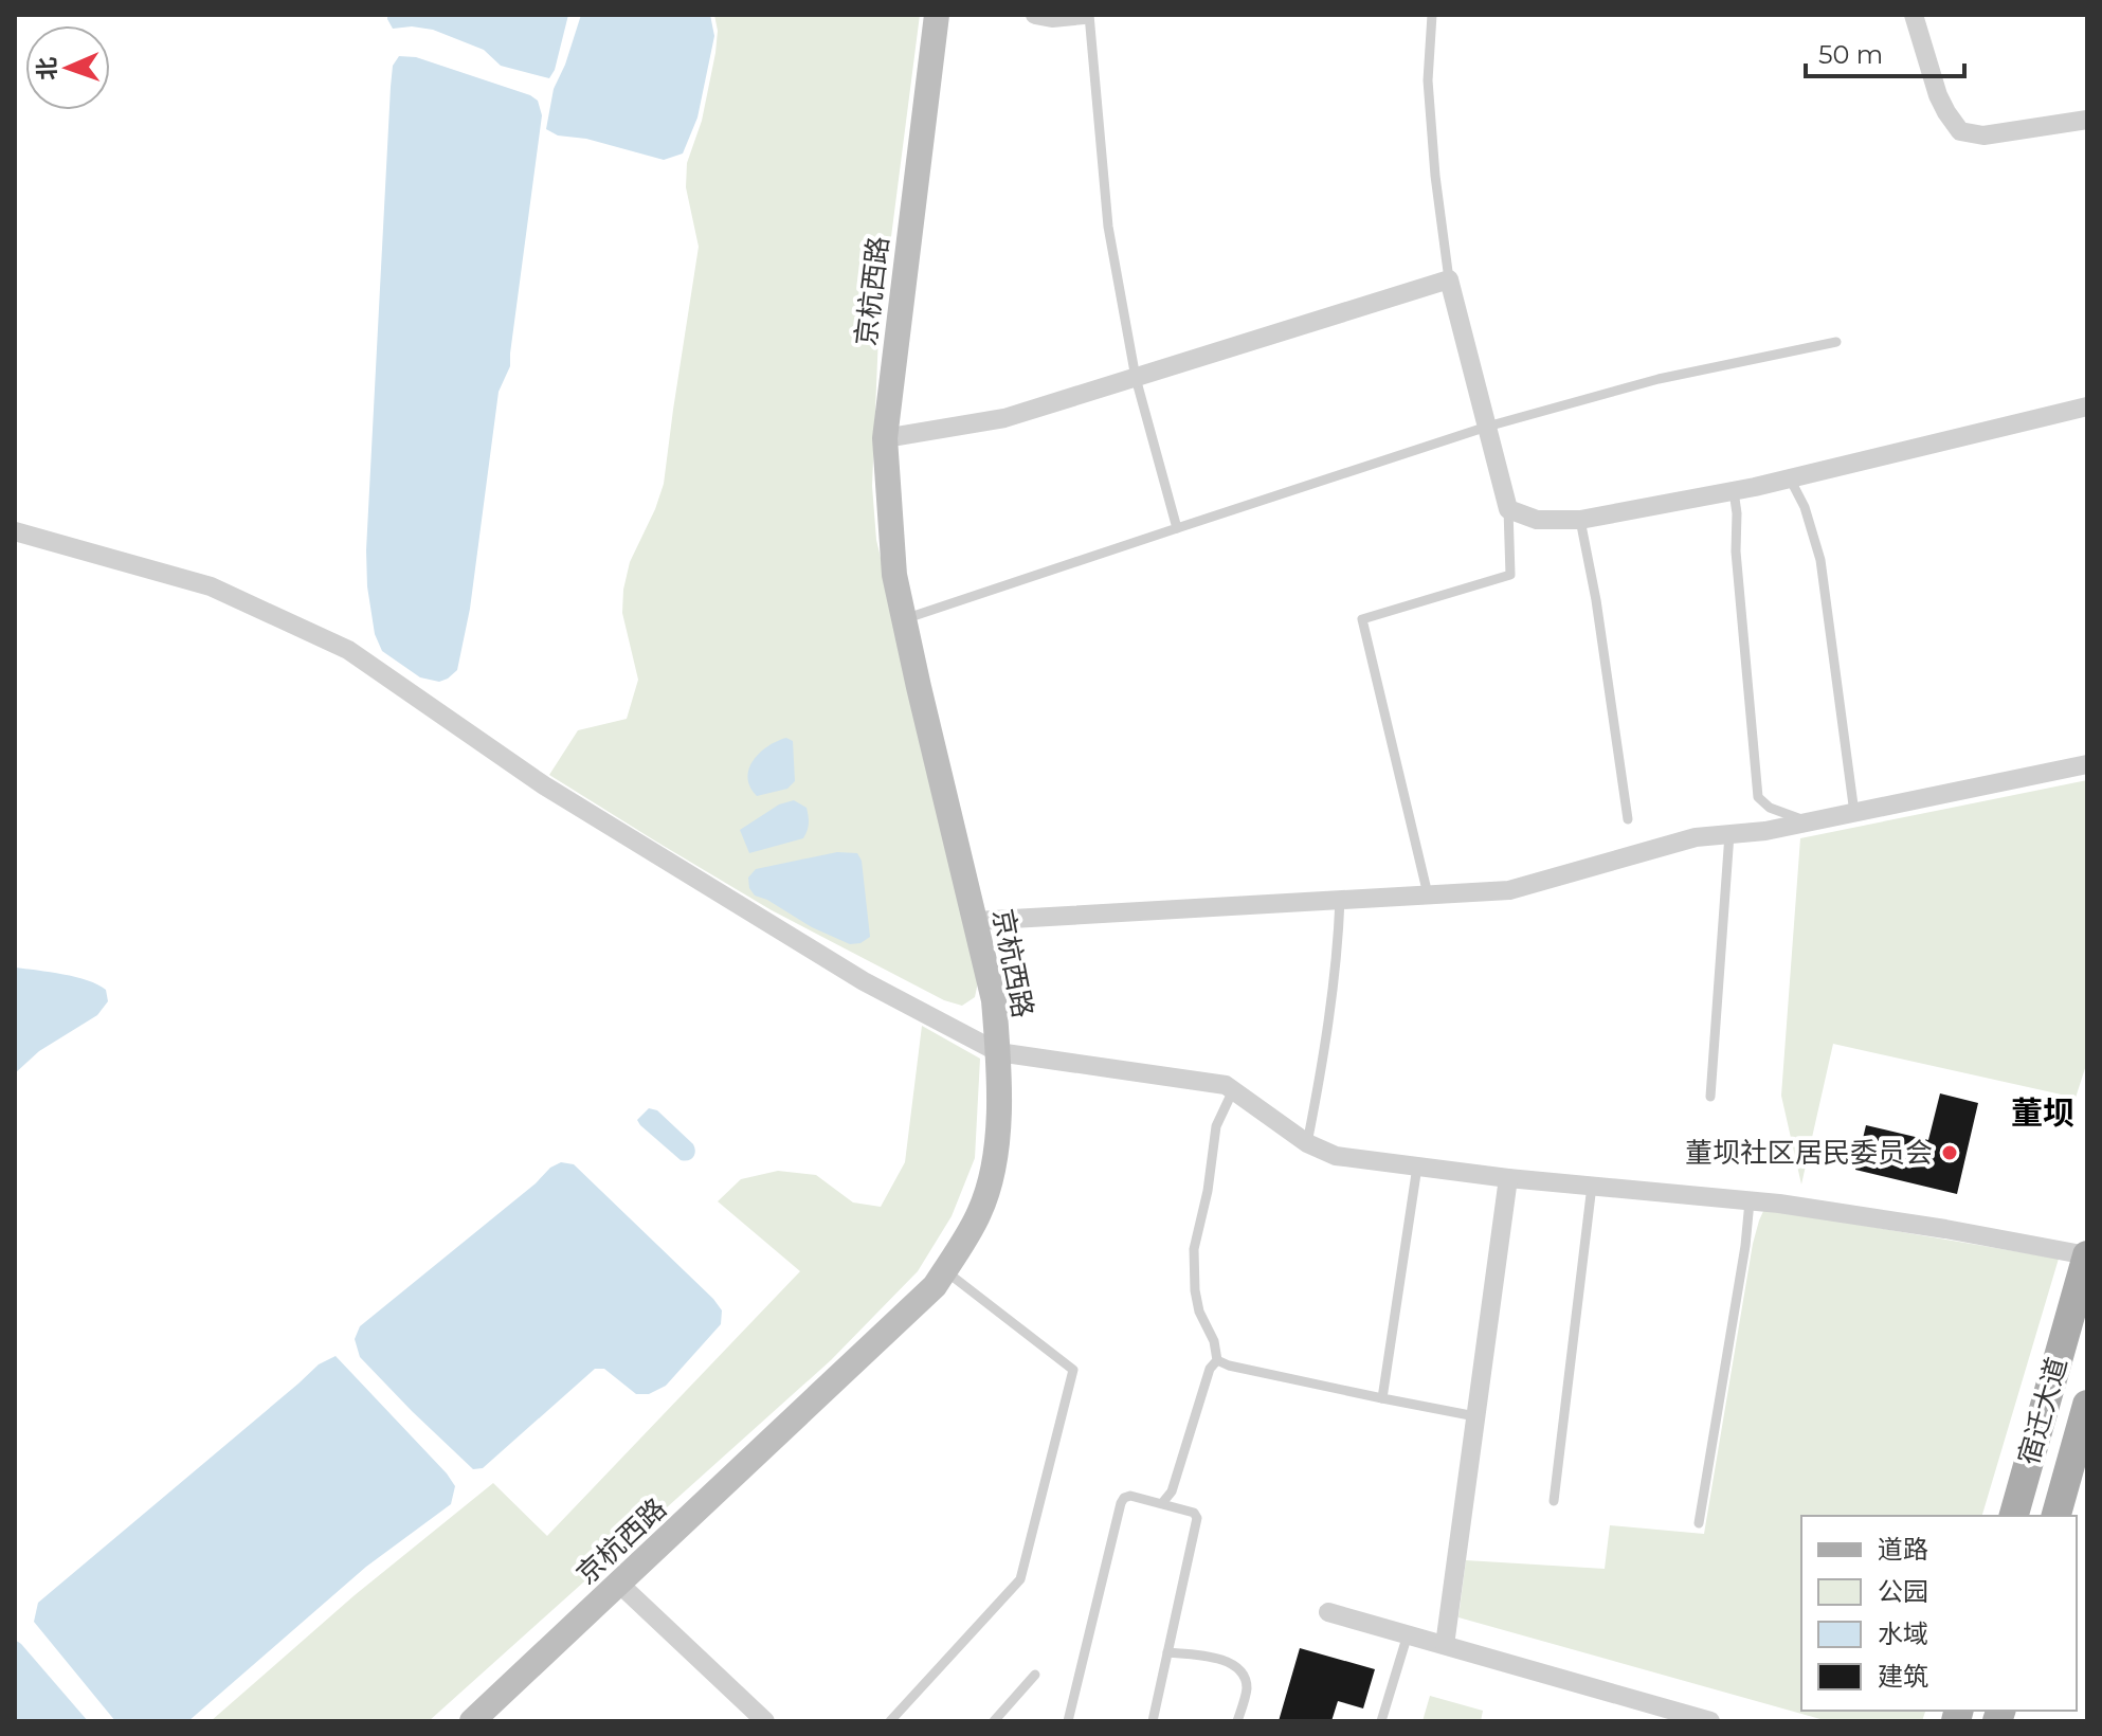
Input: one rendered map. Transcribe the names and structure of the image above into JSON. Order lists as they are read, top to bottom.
{
  "streets": {
    "main road": ["京杭西路", "宿迁大道"]
  },
  "districts": ["董坝"],
  "places": ["董坝社区居民委员会"],
  "legend": [
    "道路",
    "公园",
    "水域",
    "建筑"
  ],
  "scale_bar": "50 m",
  "north": "left"
}
